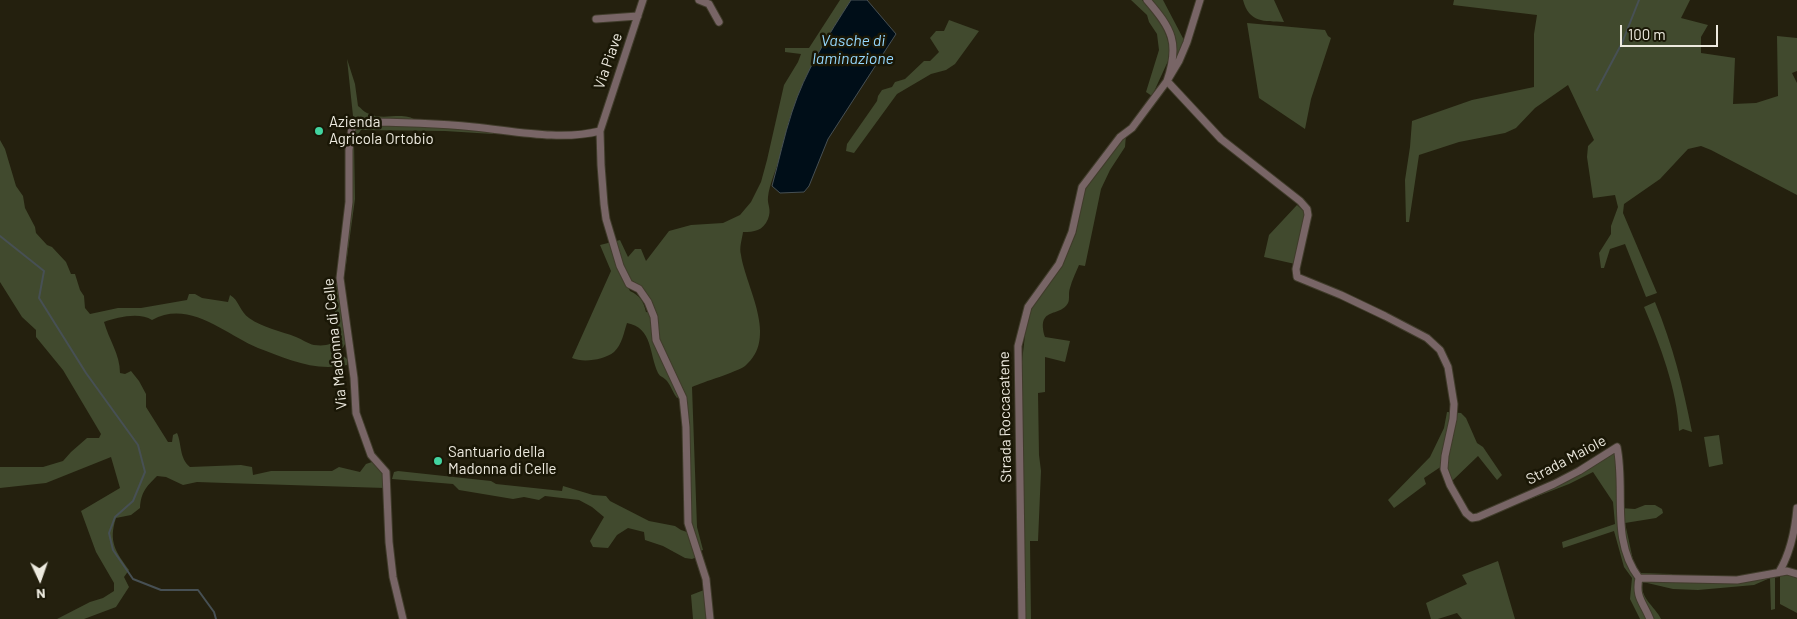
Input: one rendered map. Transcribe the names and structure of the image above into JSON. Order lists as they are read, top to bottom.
{
  "streets": {
    "street": [
      "Via Piave",
      "Via Madonna di Celle",
      "Strada Roccacatene",
      "Strada Maiole"
    ]
  },
  "crossings": [
    ["Via Piave", "Via Madonna di Celle"],
    ["Strada Roccacatene", "Strada Maiole"]
  ],
  "water": ["Vasche di laminazione"],
  "places": ["Azienda Agricola Ortobio", "Santuario della Madonna di Celle"],
  "scale_bar": "100 m",
  "north": "bottom"
}
